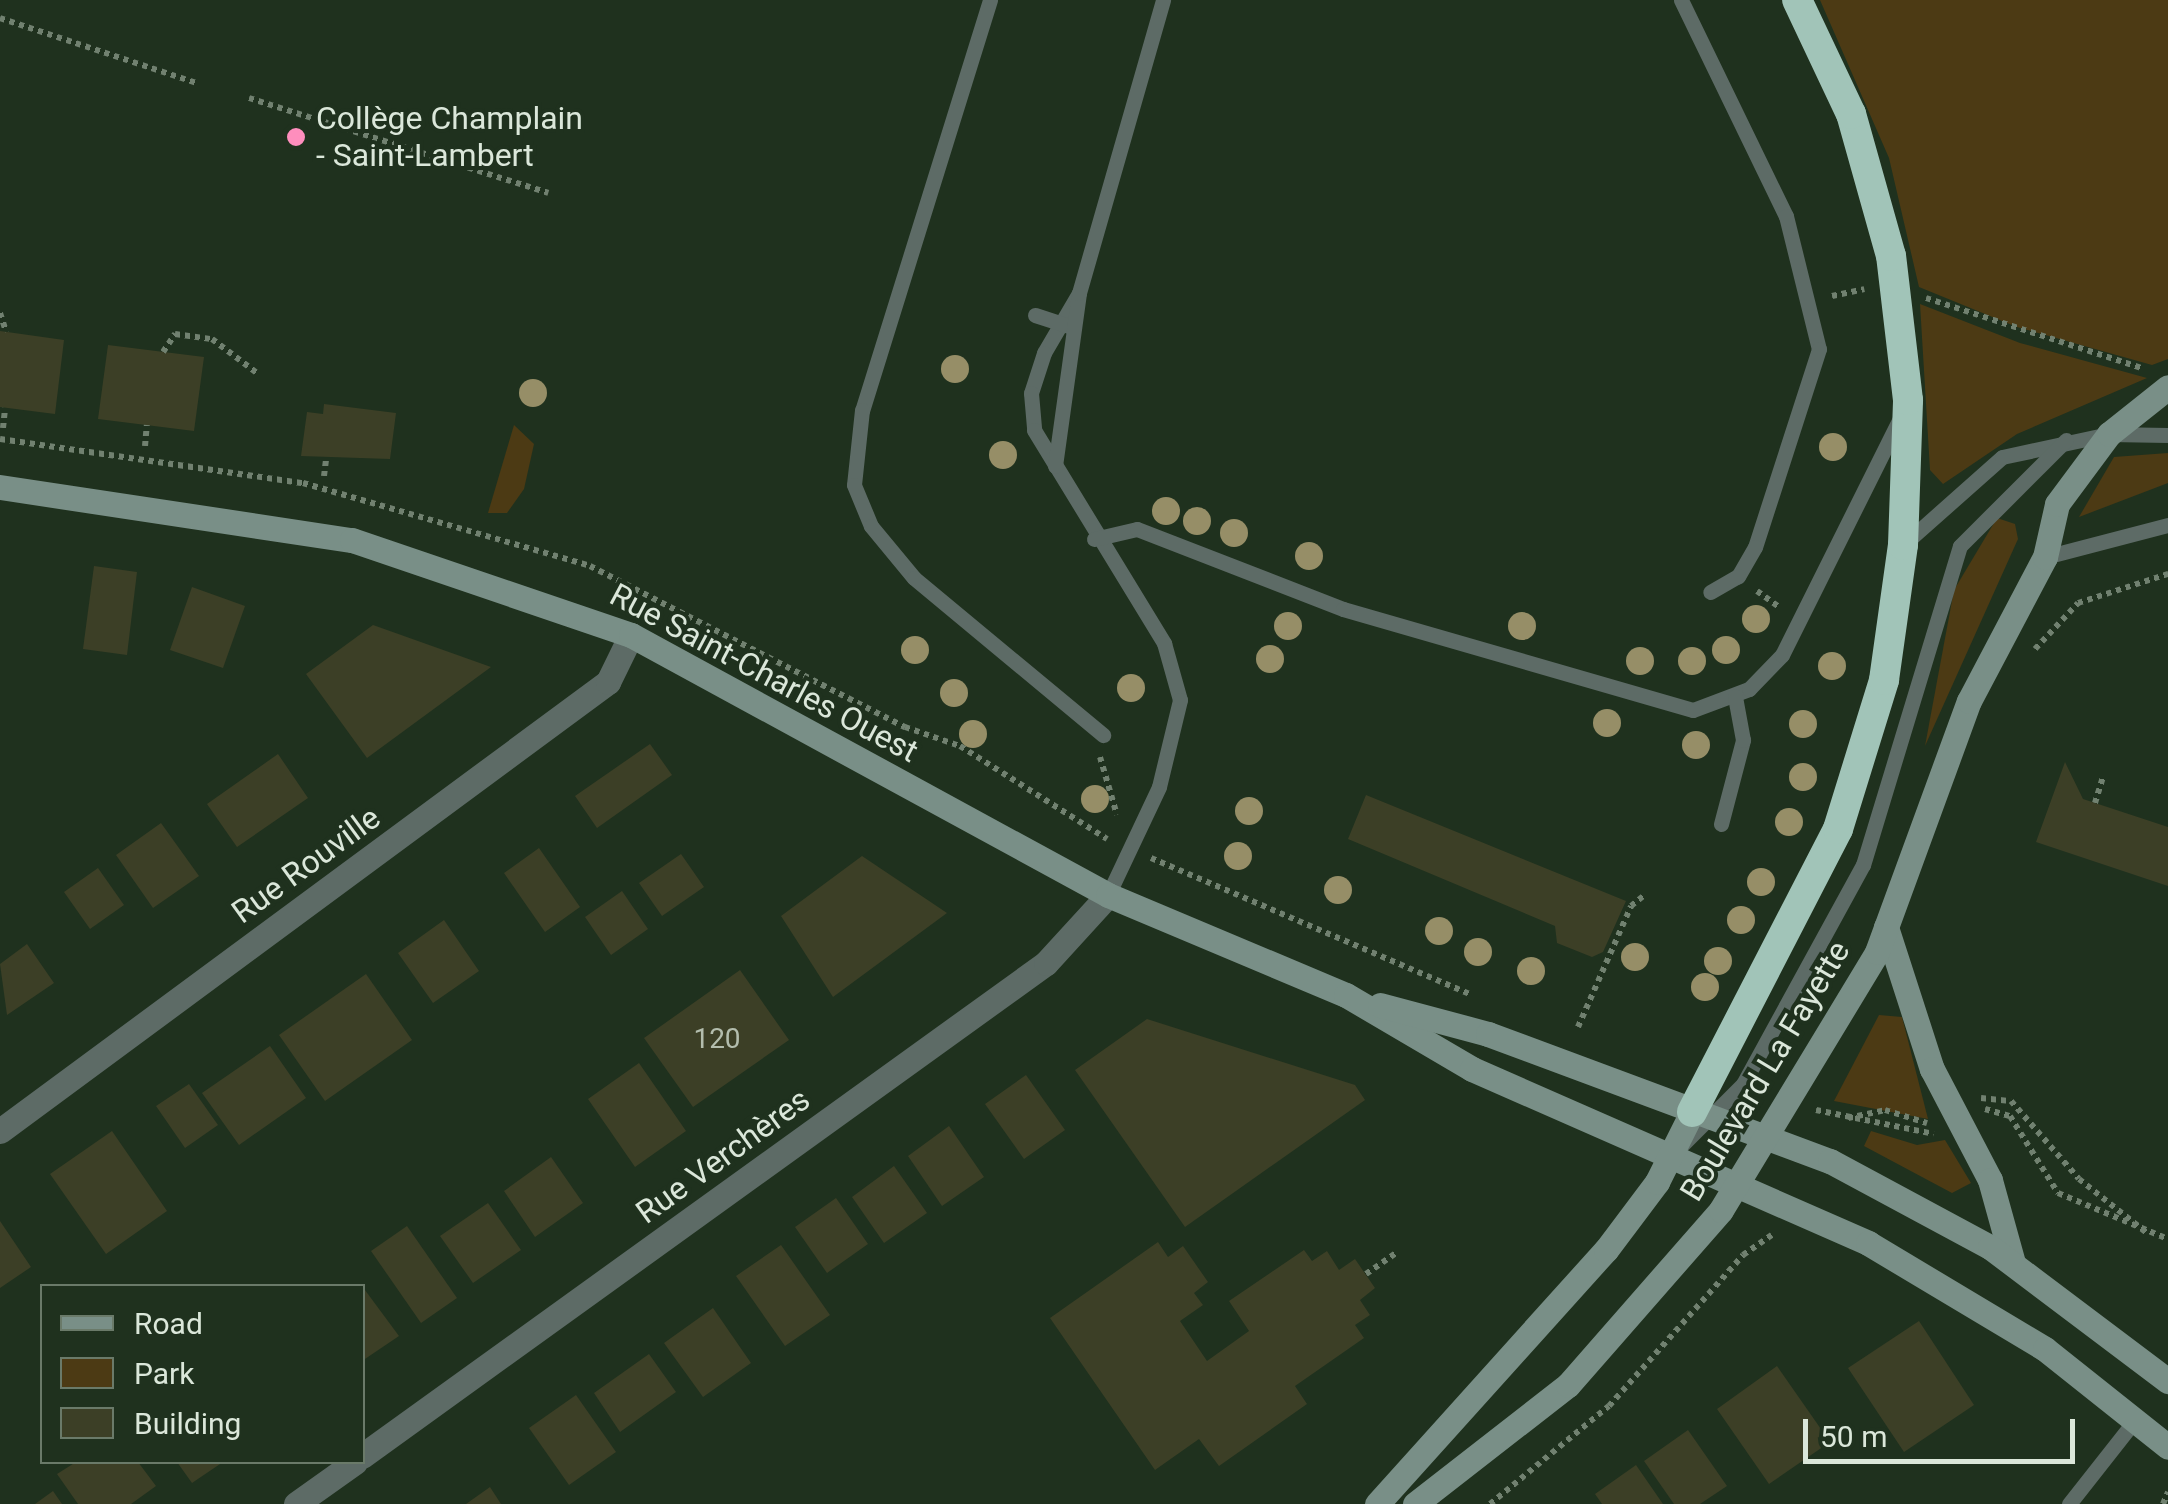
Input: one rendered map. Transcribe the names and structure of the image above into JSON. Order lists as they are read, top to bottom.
{
  "streets": {
    "street": [
      "Rue Saint-Charles Ouest",
      "Rue Rouville",
      "Boulevard La Fayette",
      "Rue Verchères"
    ]
  },
  "crossings": [
    ["Rue Saint-Charles Ouest", "Rue Rouville"],
    ["Rue Saint-Charles Ouest", "Boulevard La Fayette"],
    ["Rue Saint-Charles Ouest", "Rue Verchères"]
  ],
  "places": ["Collège Champlain - Saint-Lambert"],
  "house_numbers": ["120"],
  "legend": ["Road", "Park", "Building"],
  "scale_bar": "50 m"
}
